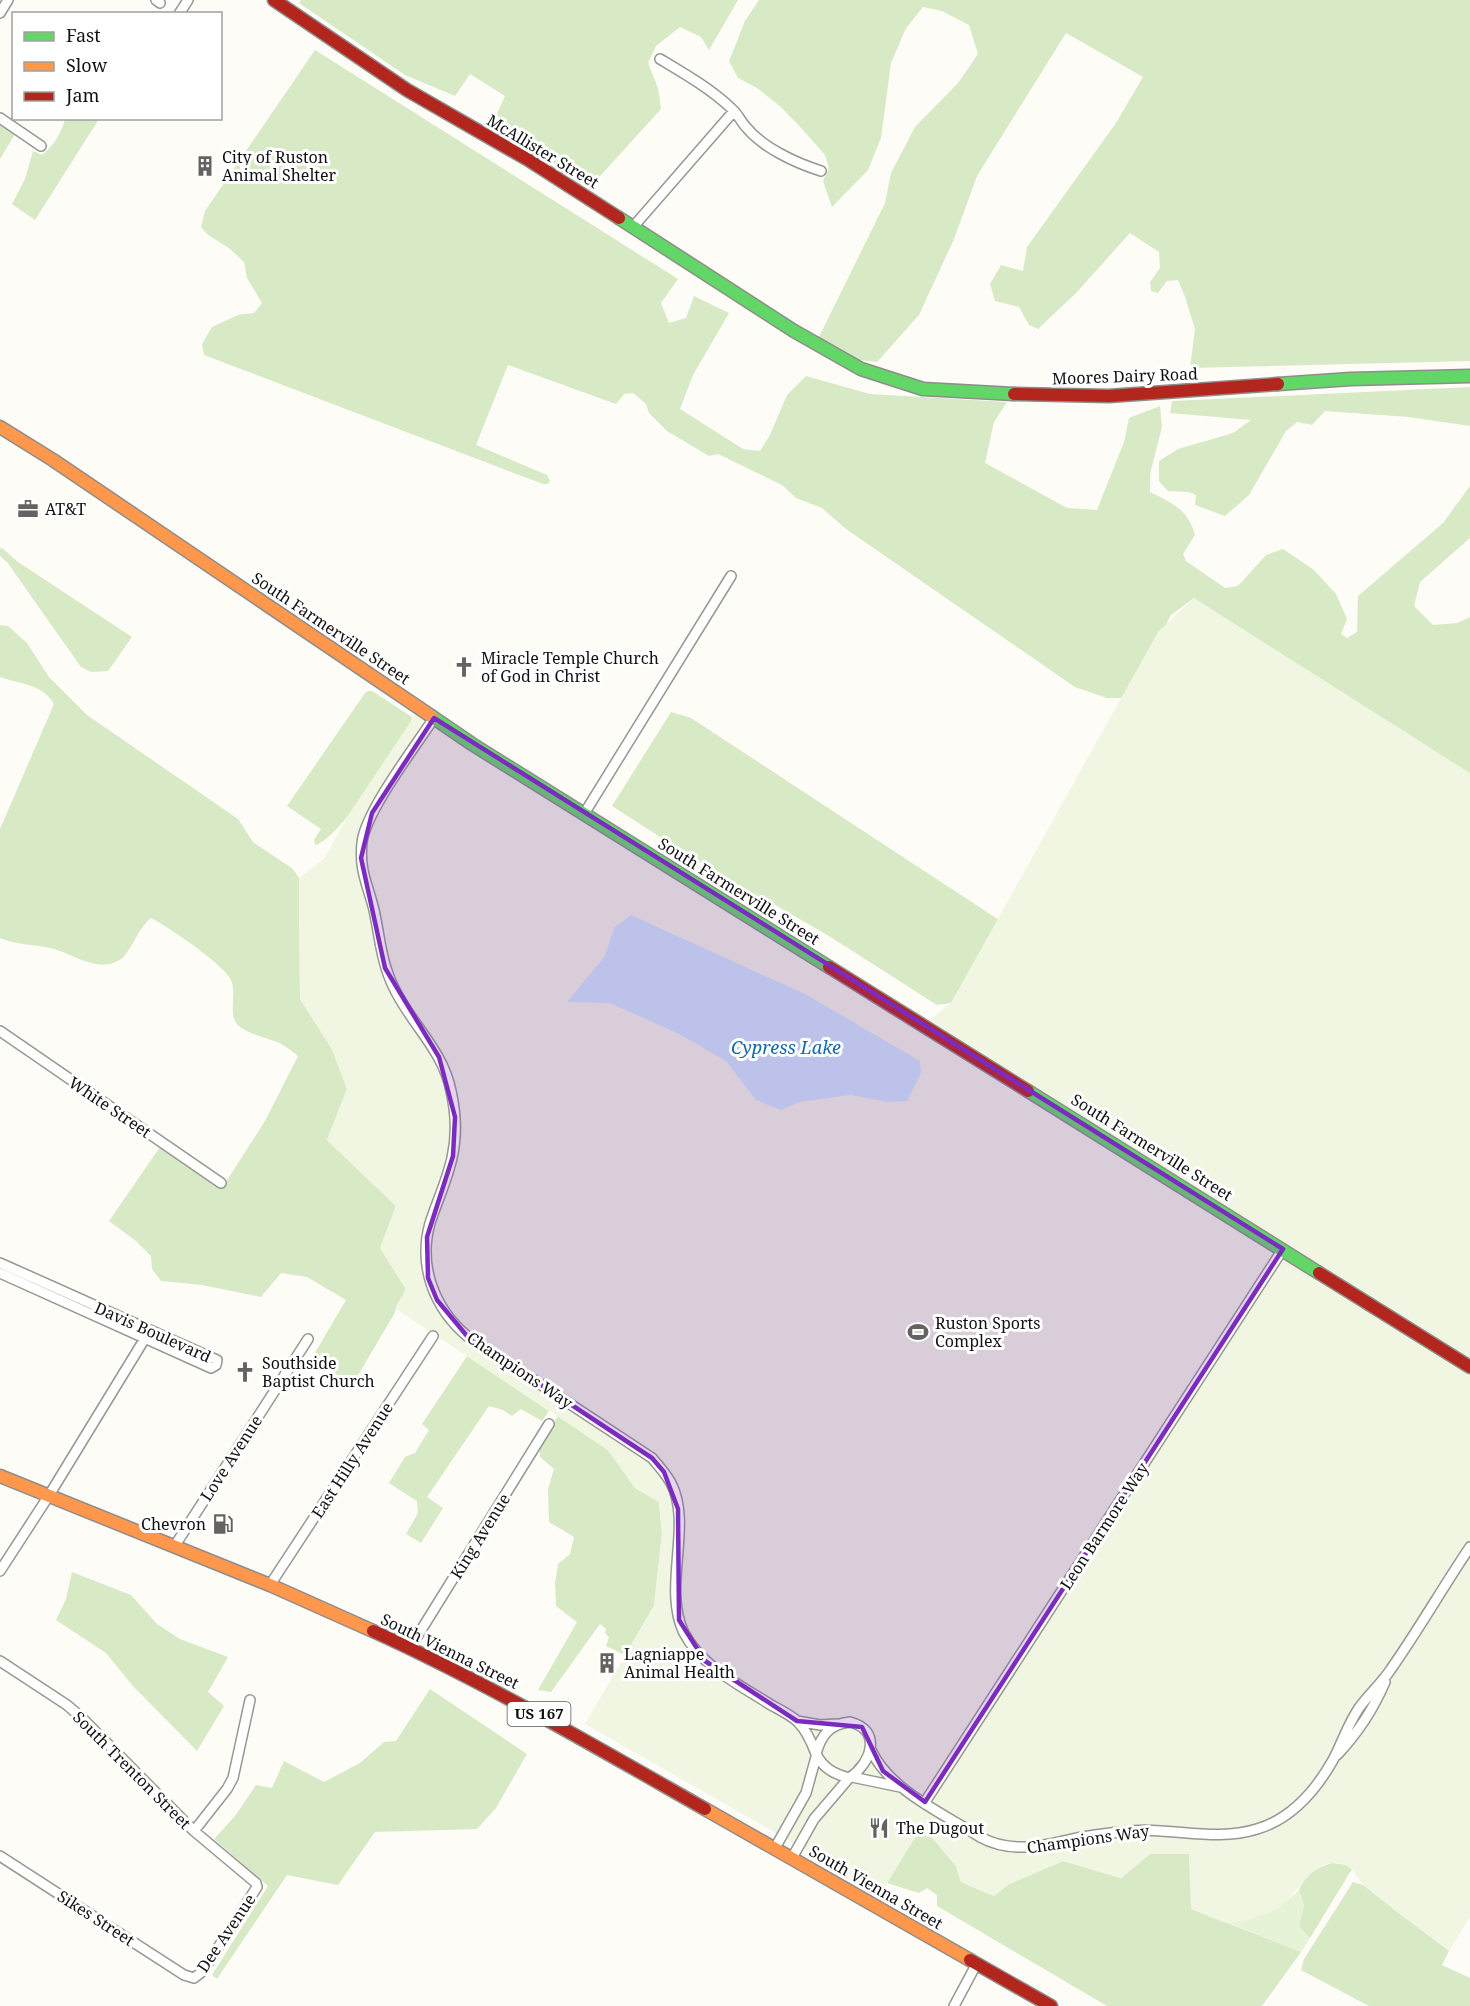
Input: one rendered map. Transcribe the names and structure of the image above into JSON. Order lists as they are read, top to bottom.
{
  "streets": {
    "main road": [
      "McAllister Street",
      "Moores Dairy Road",
      "South Farmerville Street",
      "South Vienna Street",
      "US 167"
    ],
    "street": [
      "White Street",
      "Davis Boulevard",
      "Champions Way",
      "Love Avenue",
      "East Hilly Avenue",
      "Leon Barmore Way",
      "King Avenue",
      "South Trenton Street",
      "Sikes Street",
      "Dee Avenue"
    ]
  },
  "crossings": [
    ["McAllister Street", "Moores Dairy Road"],
    ["South Farmerville Street", "Champions Way"],
    ["South Farmerville Street", "Leon Barmore Way"],
    ["Champions Way", "Leon Barmore Way"],
    ["Love Avenue", "South Vienna Street"],
    ["East Hilly Avenue", "South Vienna Street"],
    ["King Avenue", "South Vienna Street"],
    ["South Trenton Street", "Dee Avenue"],
    ["Sikes Street", "Dee Avenue"]
  ],
  "water": ["Cypress Lake"],
  "places": {
    "building": ["City of Ruston Animal Shelter", "Lagniappe Animal Health"],
    "office": ["AT&T"],
    "church": ["Miracle Temple Church of God in Christ", "Southside Baptist Church"],
    "sports": ["Ruston Sports Complex"],
    "fuel station": ["Chevron"],
    "restaurant": ["The Dugout"]
  },
  "legend": ["Fast", "Slow", "Jam"]
}
